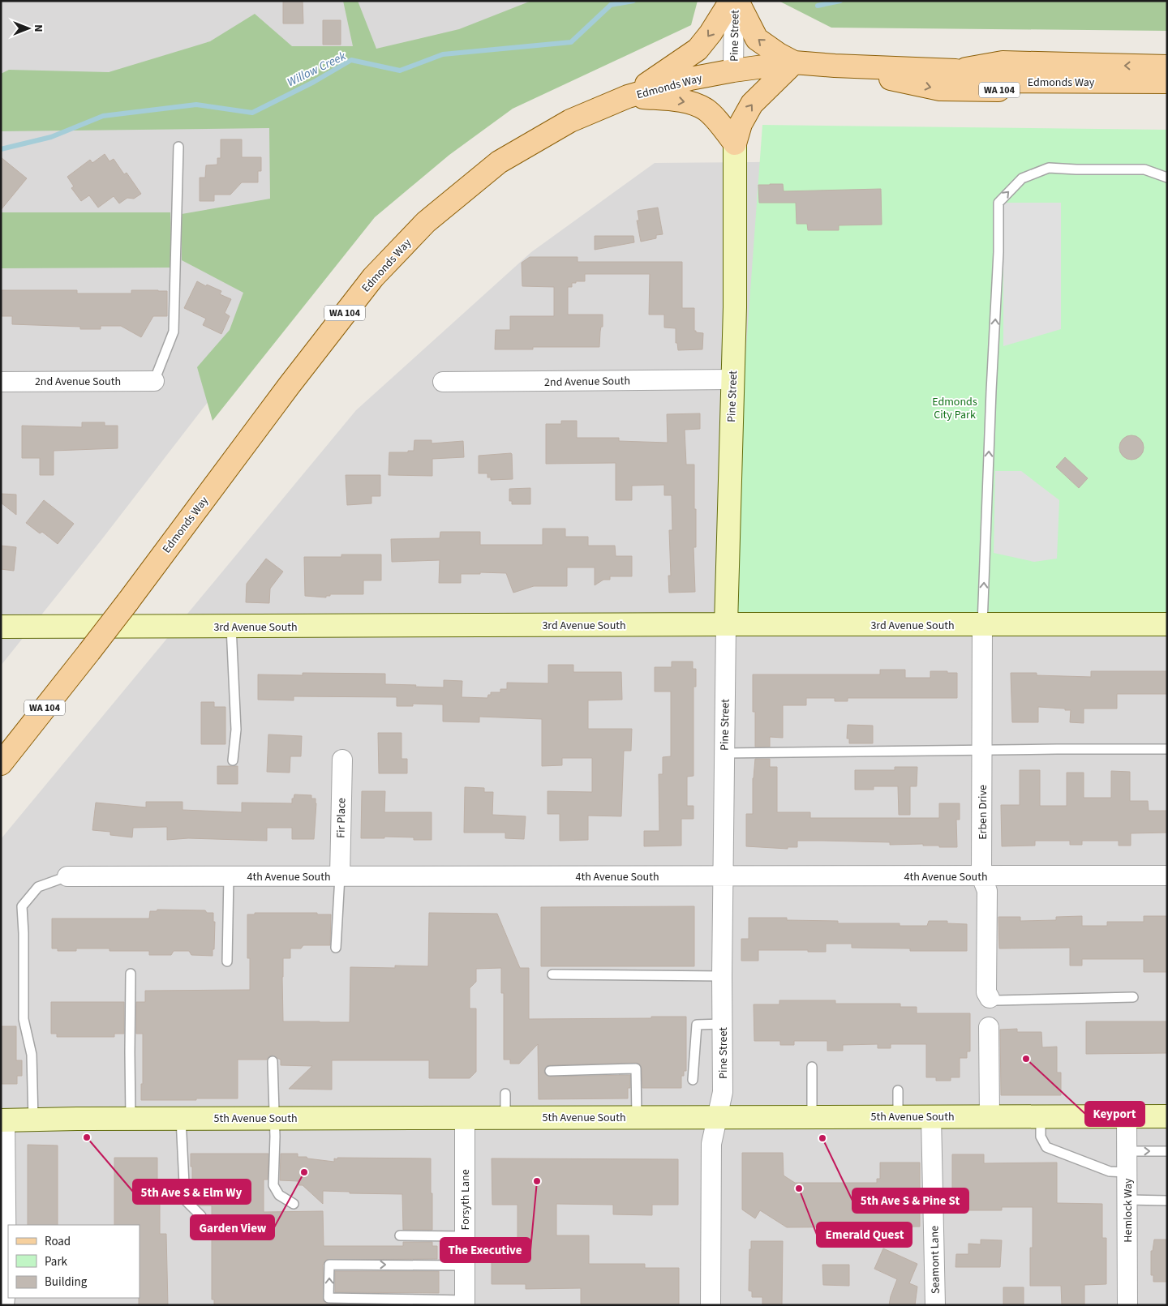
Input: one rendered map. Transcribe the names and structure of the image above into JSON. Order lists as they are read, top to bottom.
{
  "streets": {
    "main road": ["Edmonds Way", "WA 104"],
    "street": [
      "Pine Street",
      "2nd Avenue South",
      "3rd Avenue South",
      "Erben Drive",
      "Fir Place",
      "4th Avenue South",
      "5th Avenue South",
      "Forsyth Lane",
      "Hemlock Way",
      "Seamont Lane"
    ]
  },
  "crossings": [
    ["Pine Street", "Edmonds Way"],
    ["Pine Street", "2nd Avenue South"],
    ["Pine Street", "3rd Avenue South"],
    ["Pine Street", "4th Avenue South"],
    ["Pine Street", "5th Avenue South"],
    ["Edmonds Way", "WA 104"],
    ["3rd Avenue South", "Erben Drive"],
    ["Erben Drive", "4th Avenue South"],
    ["Fir Place", "4th Avenue South"],
    ["5th Avenue South", "Forsyth Lane"],
    ["5th Avenue South", "Hemlock Way"],
    ["5th Avenue South", "Seamont Lane"]
  ],
  "water": ["Willow Creek"],
  "parks": ["Edmonds City Park"],
  "places": [
    "Keyport",
    "5th Ave S & Elm Wy",
    "5th Ave S & Pine St",
    "Garden View",
    "The Executive",
    "Emerald Quest"
  ],
  "legend": ["Road", "Park", "Building"],
  "north": "right"
}
